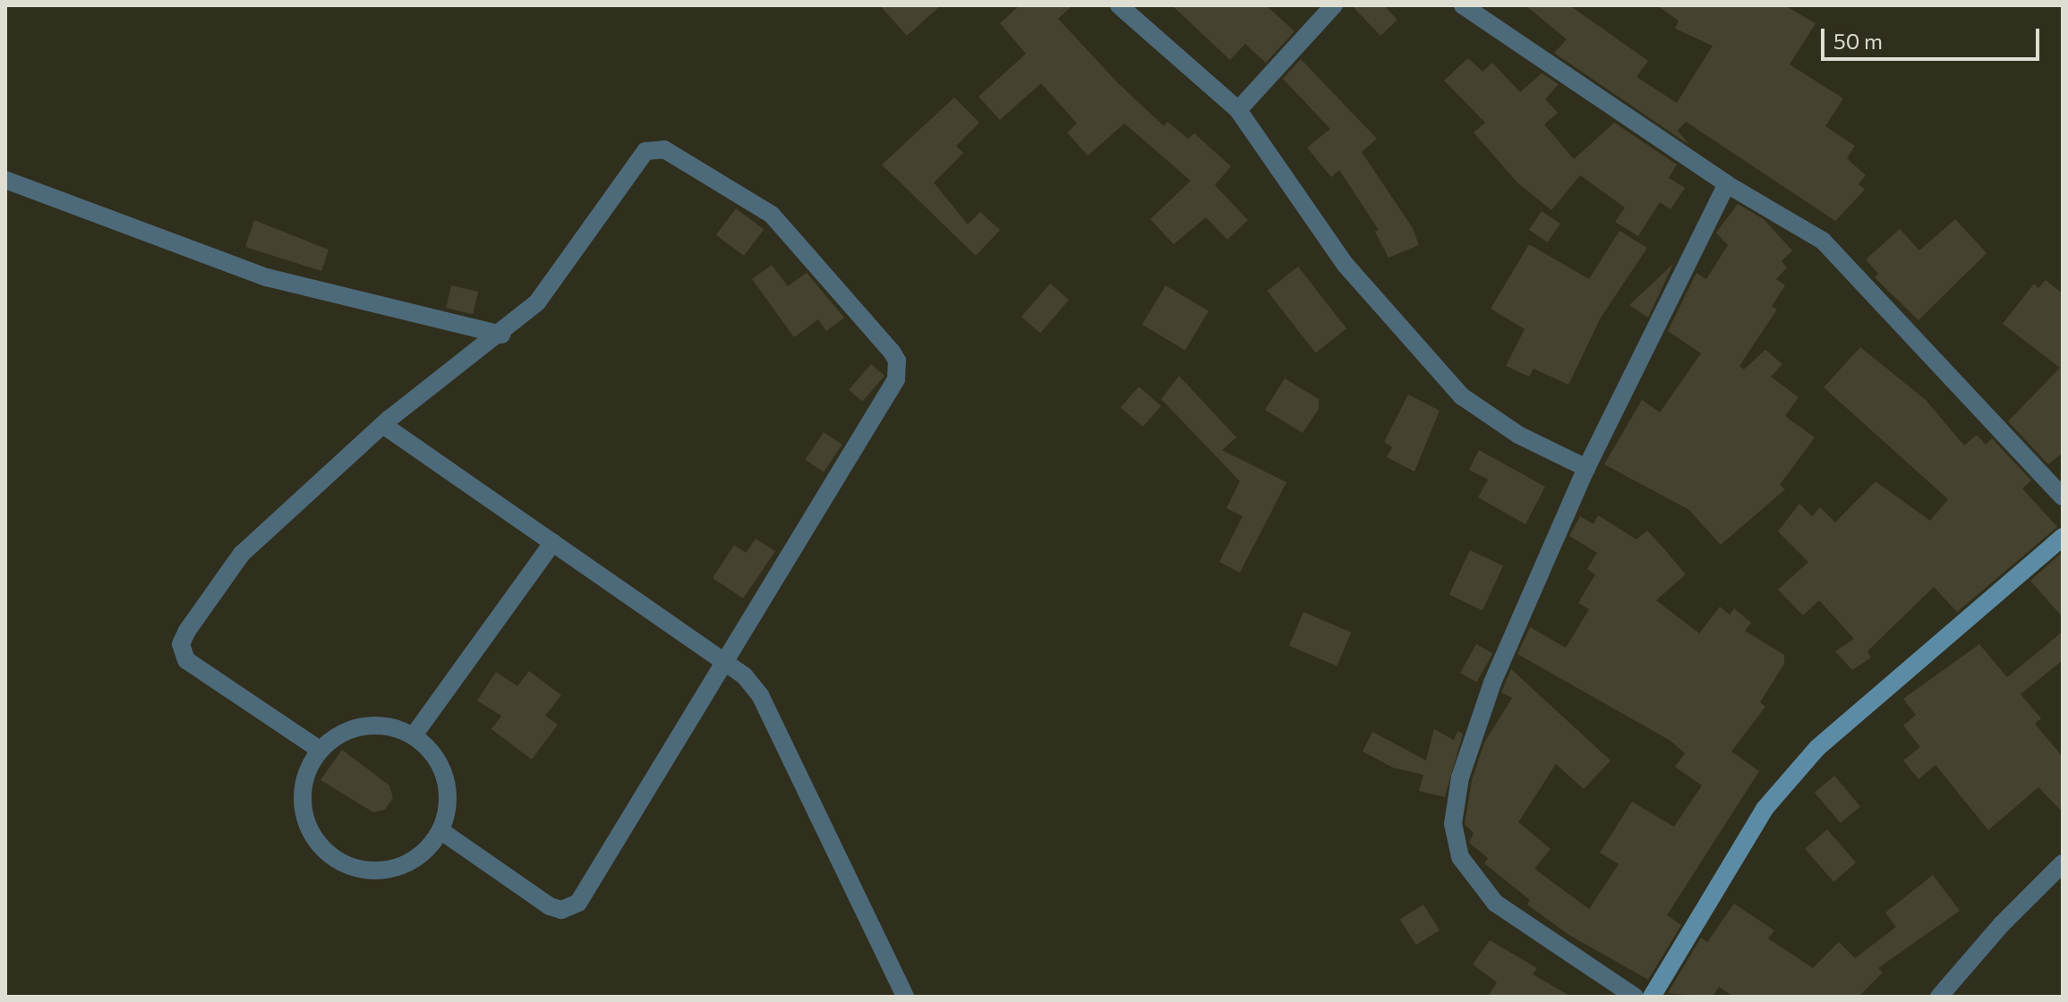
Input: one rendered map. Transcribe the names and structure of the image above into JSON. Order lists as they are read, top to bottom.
{
  "scale_bar": "50 m"
}
